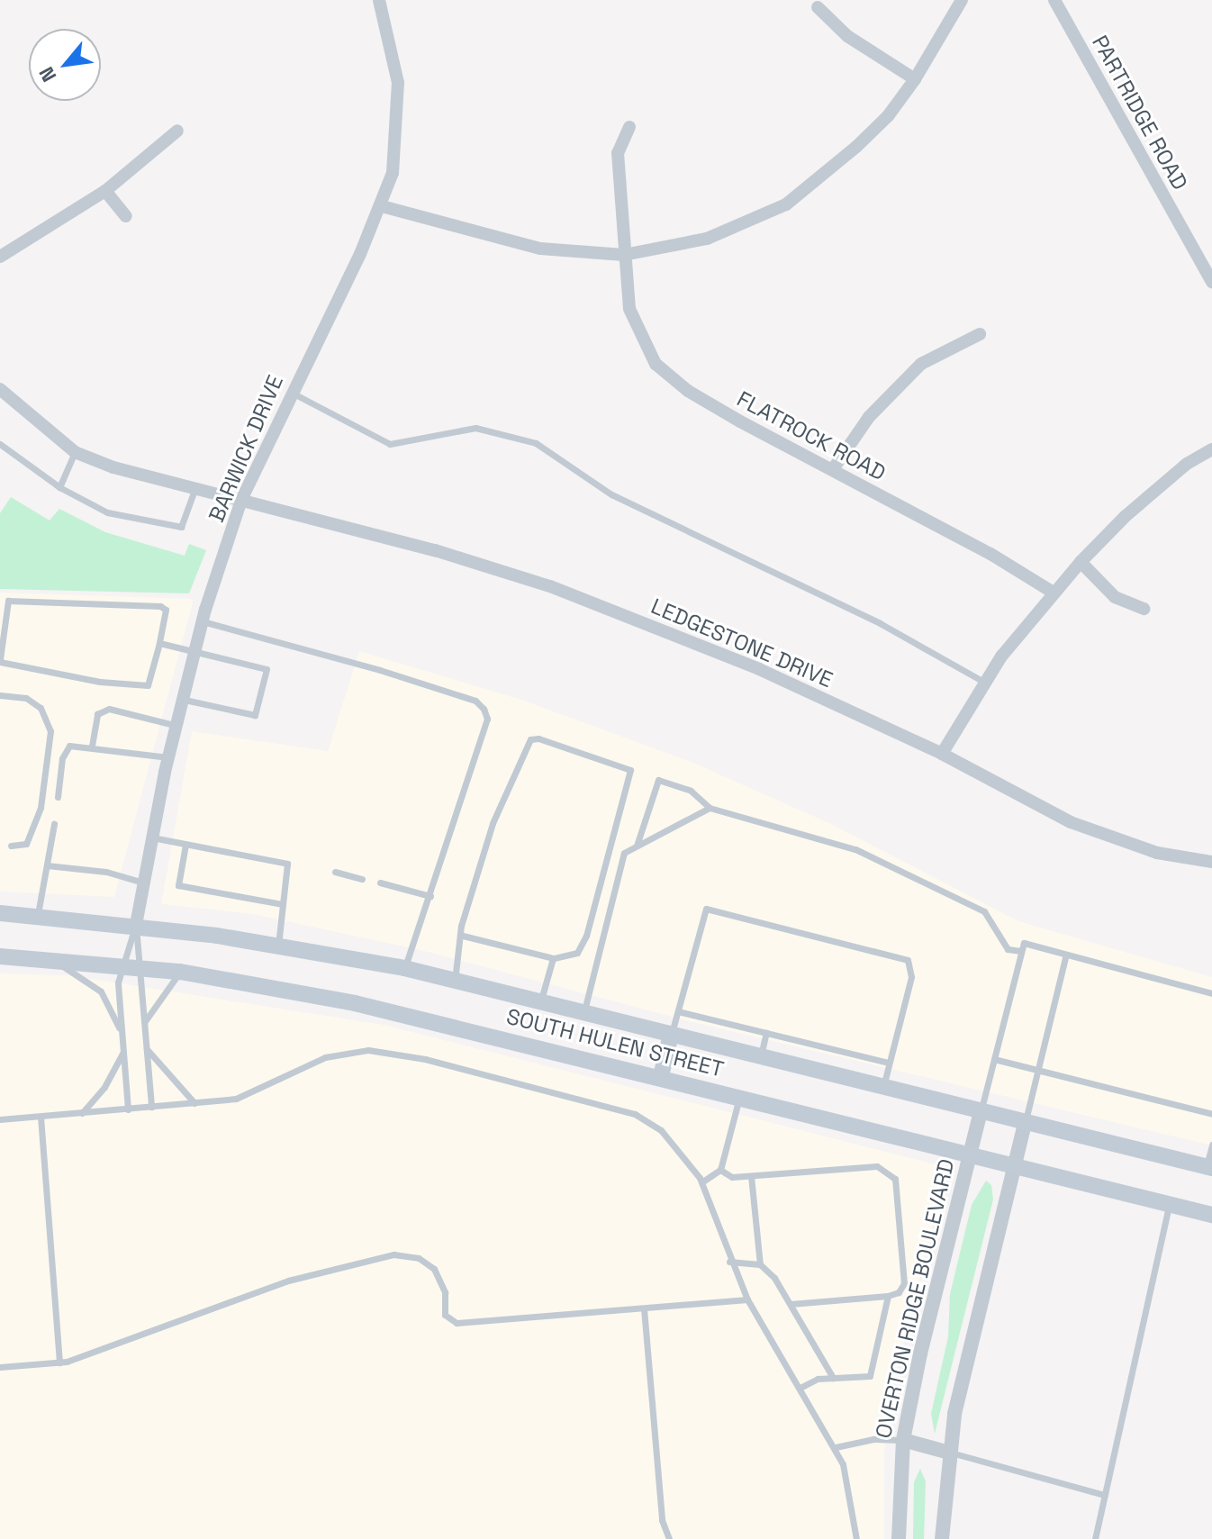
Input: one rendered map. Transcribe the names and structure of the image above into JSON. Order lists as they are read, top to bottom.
{
  "streets": {
    "main road": ["SOUTH HULEN STREET"],
    "street": [
      "PARTRIDGE ROAD",
      "FLATROCK ROAD",
      "BARWICK DRIVE",
      "LEDGESTONE DRIVE",
      "OVERTON RIDGE BOULEVARD"
    ]
  },
  "crossings": [
    ["BARWICK DRIVE", "LEDGESTONE DRIVE"],
    ["BARWICK DRIVE", "SOUTH HULEN STREET"],
    ["SOUTH HULEN STREET", "OVERTON RIDGE BOULEVARD"]
  ],
  "north": "bottom left"
}
